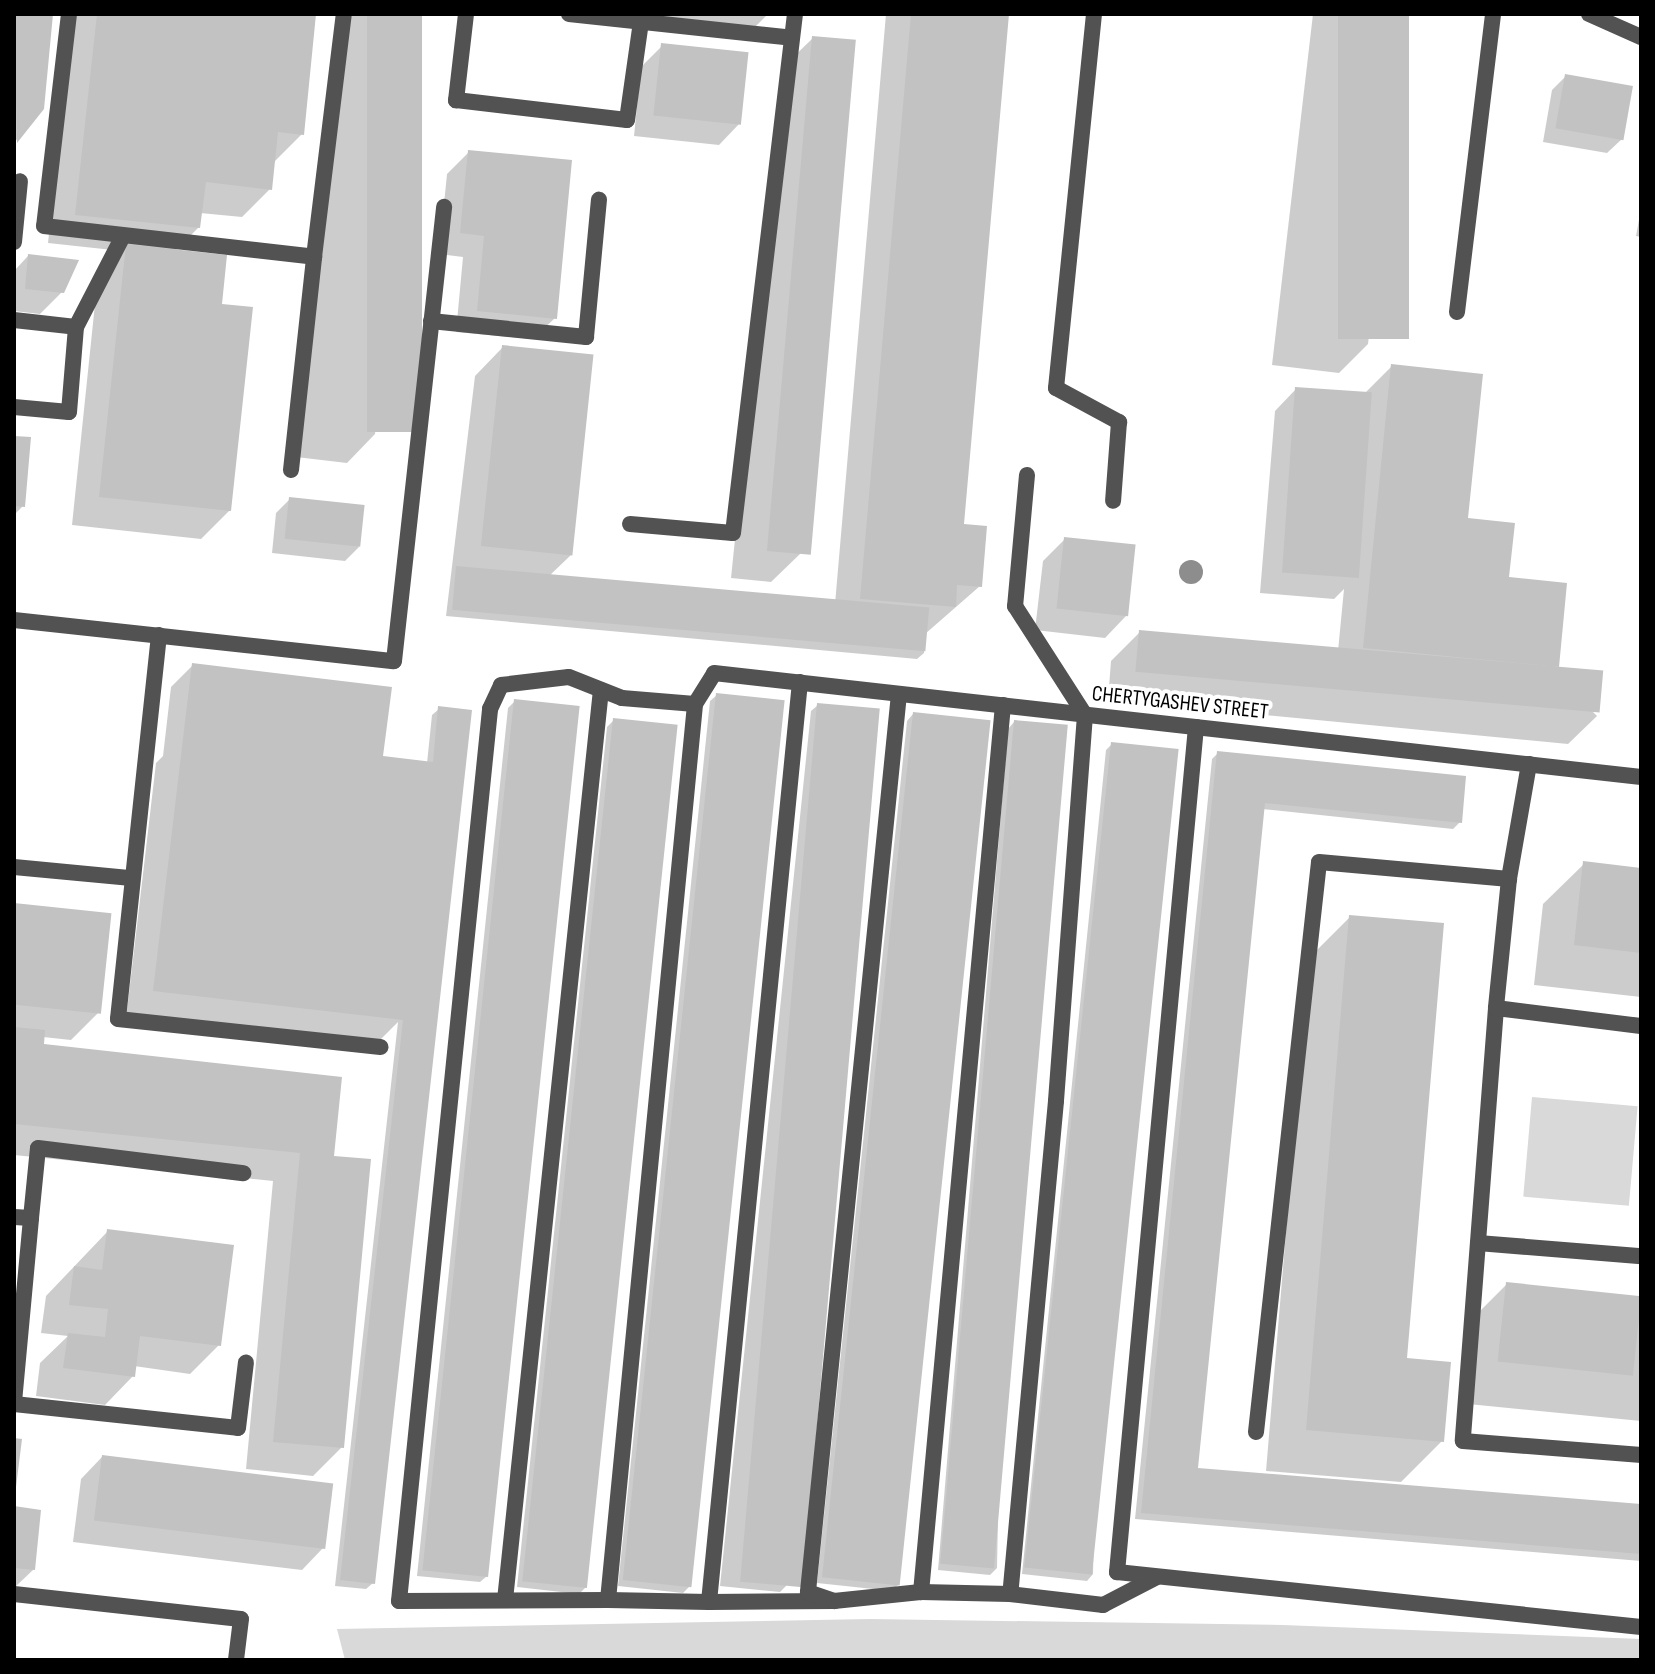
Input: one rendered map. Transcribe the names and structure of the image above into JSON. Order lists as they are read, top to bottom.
{
  "streets": {
    "street": ["CHERTYGASHEV STREET"]
  }
}
